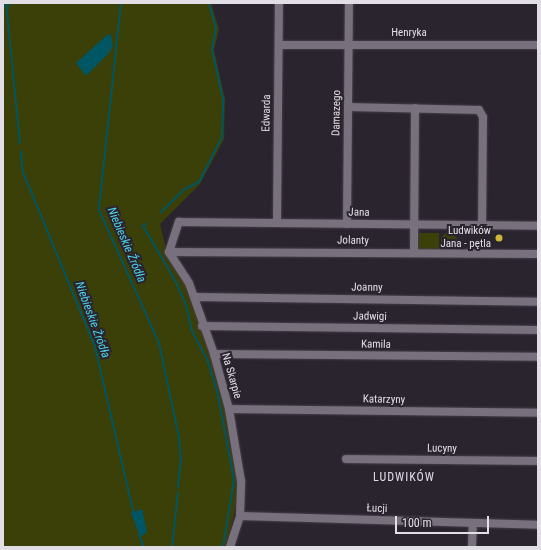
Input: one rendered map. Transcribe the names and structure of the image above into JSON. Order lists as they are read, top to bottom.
{
  "streets": {
    "street": [
      "Henryka",
      "Edwarda",
      "Damazego",
      "Jana",
      "Jolanty",
      "Joanny",
      "Jadwigi",
      "Kamila",
      "Na Skarpie",
      "Katarzyny",
      "Lucyny",
      "Łucji"
    ]
  },
  "crossings": [
    ["Henryka", "Edwarda"],
    ["Henryka", "Damazego"],
    ["Edwarda", "Jana"],
    ["Damazego", "Jana"],
    ["Jana", "Jolanty"],
    ["Jana", "Na Skarpie"],
    ["Jolanty", "Na Skarpie"],
    ["Joanny", "Na Skarpie"],
    ["Jadwigi", "Na Skarpie"],
    ["Kamila", "Na Skarpie"],
    ["Na Skarpie", "Katarzyny"],
    ["Na Skarpie", "Łucji"]
  ],
  "districts": ["LUDWIKÓW"],
  "water": ["Niebieskie Źródła", "Niebieskie Żródła"],
  "places": ["Ludwików Jana - pętla"],
  "scale_bar": "100 m"
}
